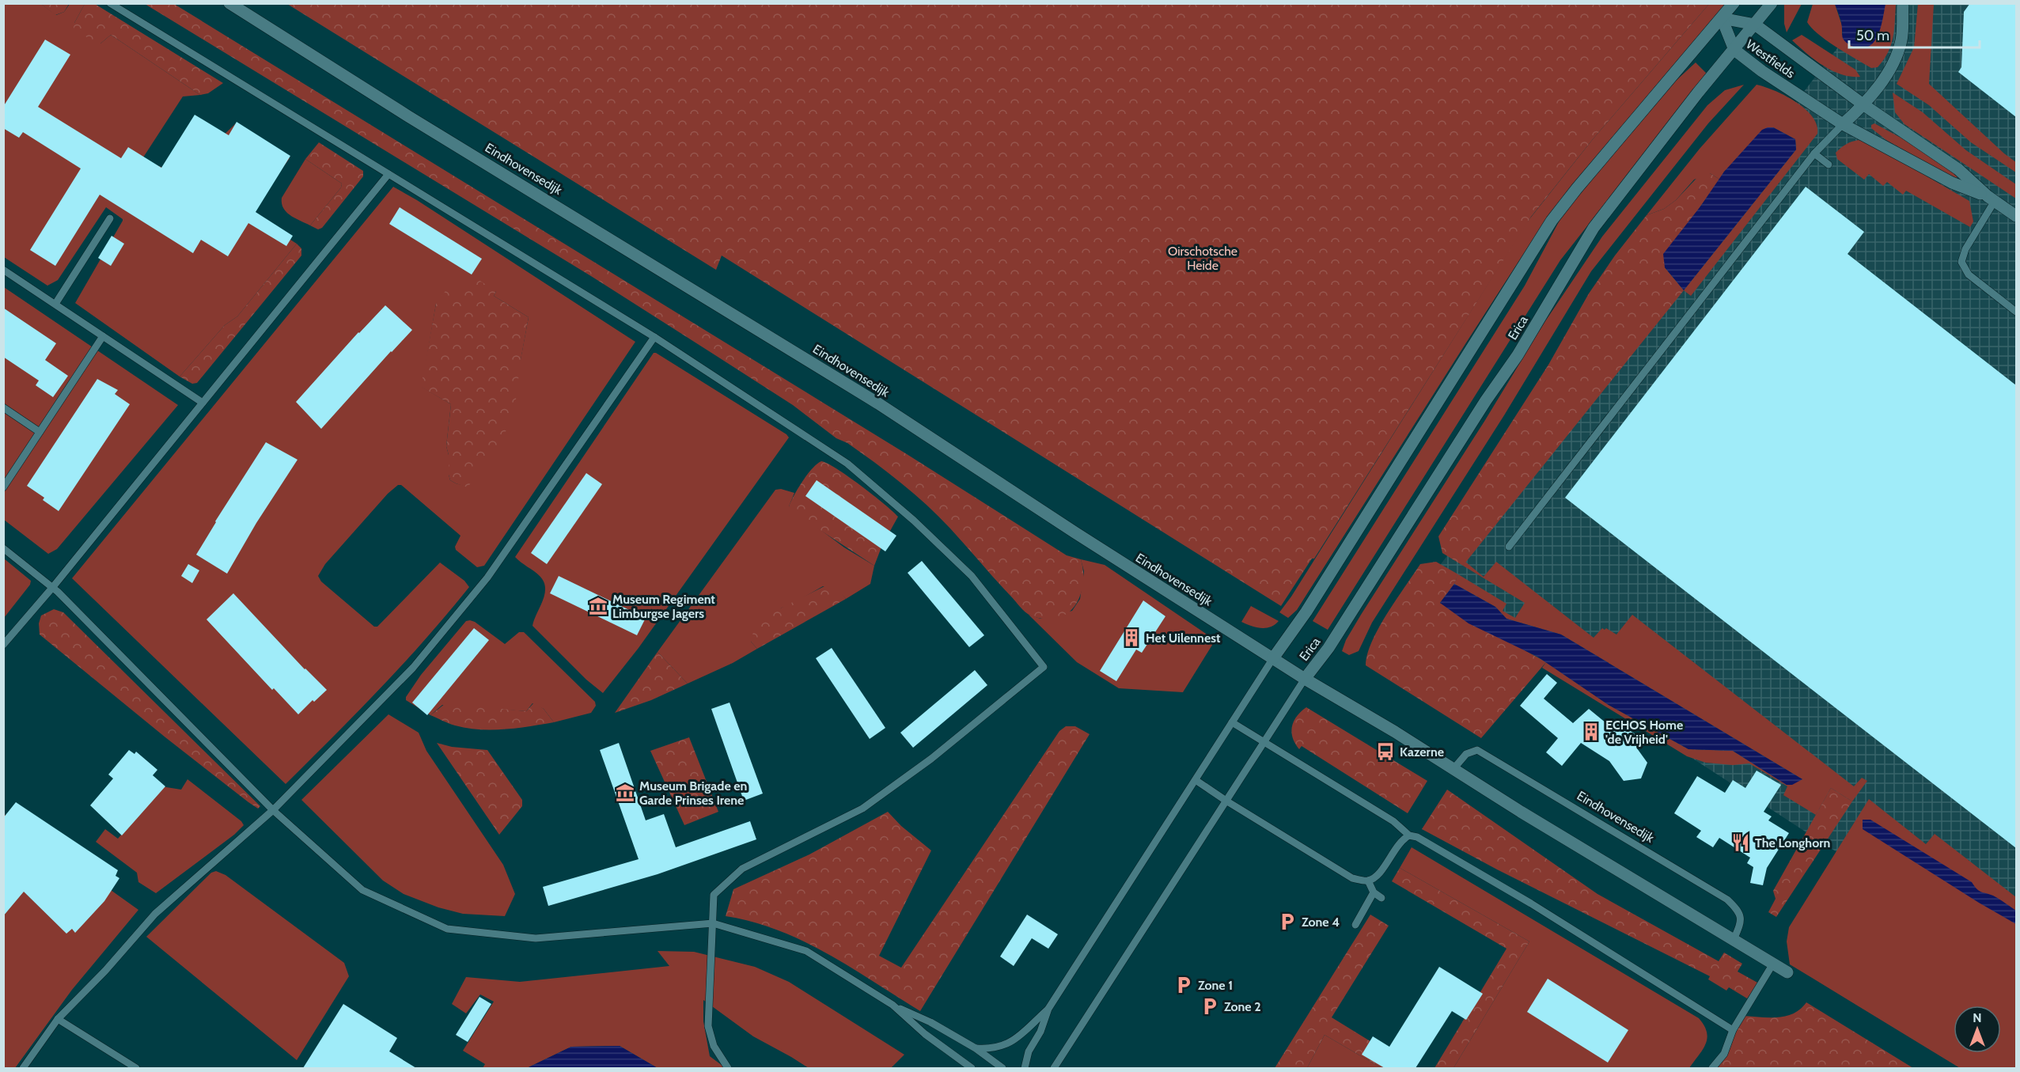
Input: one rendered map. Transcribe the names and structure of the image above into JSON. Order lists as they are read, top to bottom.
{
  "streets": {
    "street": ["Westfields", "Eindhovensedijk", "Erica"]
  },
  "crossings": [
    ["Westfields", "Erica"],
    ["Eindhovensedijk", "Erica"]
  ],
  "parks": ["Oirschotsche Heide"],
  "places": {
    "museum": ["Museum Regiment Limburgse Jagers", "Museum Brigade en Garde Prinses Irene"],
    "building": ["Het Uilennest", "ECHOS Home 'de Vrijheid'"],
    "bus stop": ["Kazerne"],
    "restaurant": ["The Longhorn"],
    "parking": ["Zone 4", "Zone 1", "Zone 2"]
  },
  "scale_bar": "50 m",
  "north": "top"
}
